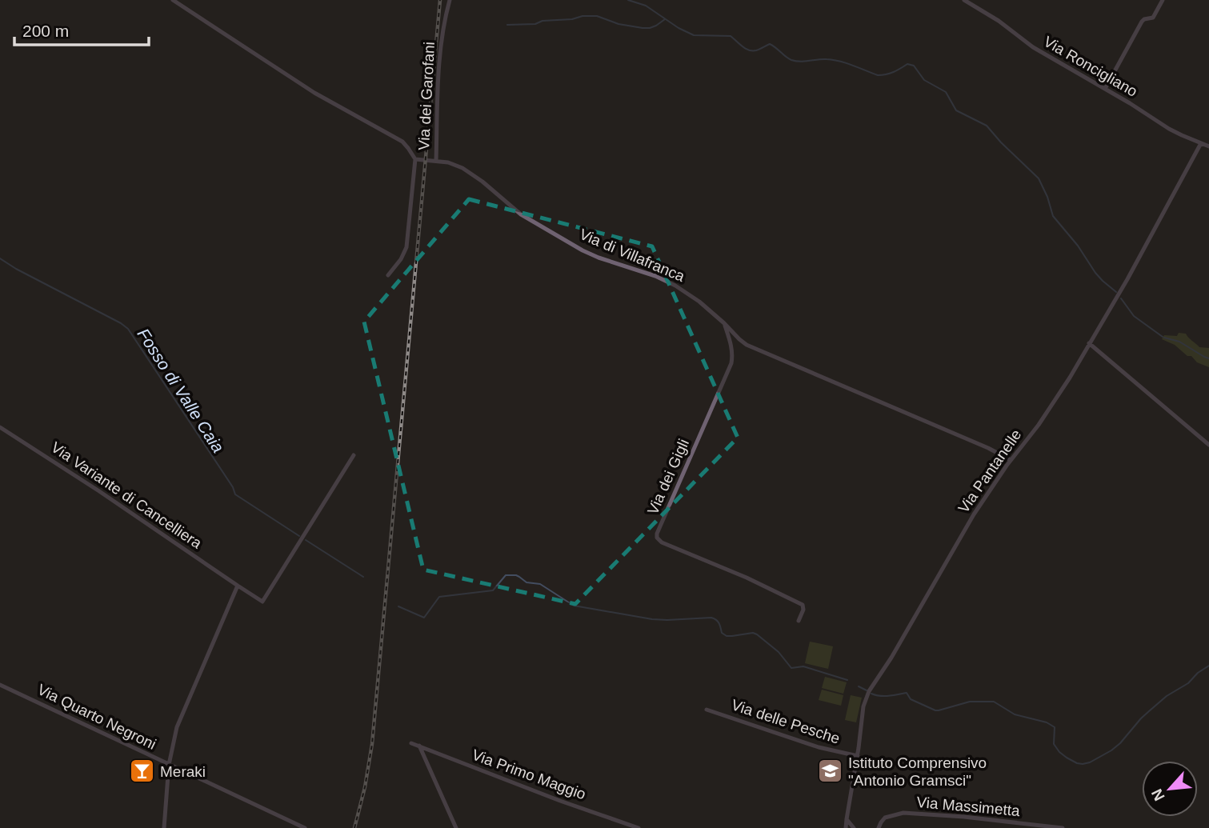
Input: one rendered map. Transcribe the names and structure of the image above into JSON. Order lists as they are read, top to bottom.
{
  "streets": {
    "street": [
      "Via Roncigliano",
      "Via dei Garofani",
      "Via di Villafranca",
      "Via Pantanelle",
      "Via dei Gigli",
      "Via Variante di Cancelliera",
      "Via Quarto Negroni",
      "Via delle Pesche",
      "Via Primo Maggio",
      "Via Massimetta"
    ]
  },
  "crossings": [
    ["Via Roncigliano", "Via Pantanelle"],
    ["Via dei Garofani", "Via di Villafranca"],
    ["Via di Villafranca", "Via Pantanelle"],
    ["Via di Villafranca", "Via dei Gigli"],
    ["Via Pantanelle", "Via delle Pesche"]
  ],
  "water": ["Fosso di Valle Caia"],
  "places": {
    "bar": ["Meraki"],
    "school or university": ["Istituto Comprensivo \"Antonio Gramsci\""]
  },
  "scale_bar": "200 m",
  "north": "bottom left"
}
